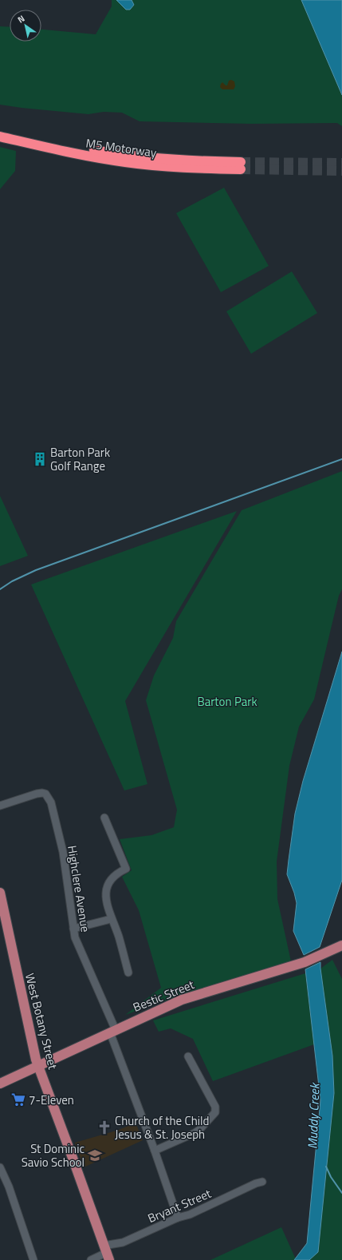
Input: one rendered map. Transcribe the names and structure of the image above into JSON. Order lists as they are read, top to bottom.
{
  "streets": {
    "highway": ["M5 Motorway"],
    "main road": ["Bestic Street", "West Botany Street"],
    "street": ["Highclere Avenue", "Bryant Street"]
  },
  "crossings": [
    ["Highclere Avenue", "Bestic Street"],
    ["Highclere Avenue", "Bryant Street"],
    ["Bestic Street", "West Botany Street"],
    ["West Botany Street", "Bryant Street"]
  ],
  "water": ["Muddy Creek"],
  "parks": ["Barton Park"],
  "places": {
    "building": ["Barton Park Golf Range"],
    "supermarket": ["7-Eleven"],
    "church": ["Church of the Child Jesus & St. Joseph"],
    "school or university": ["St Dominic Savio School"]
  },
  "north": "top left"
}
